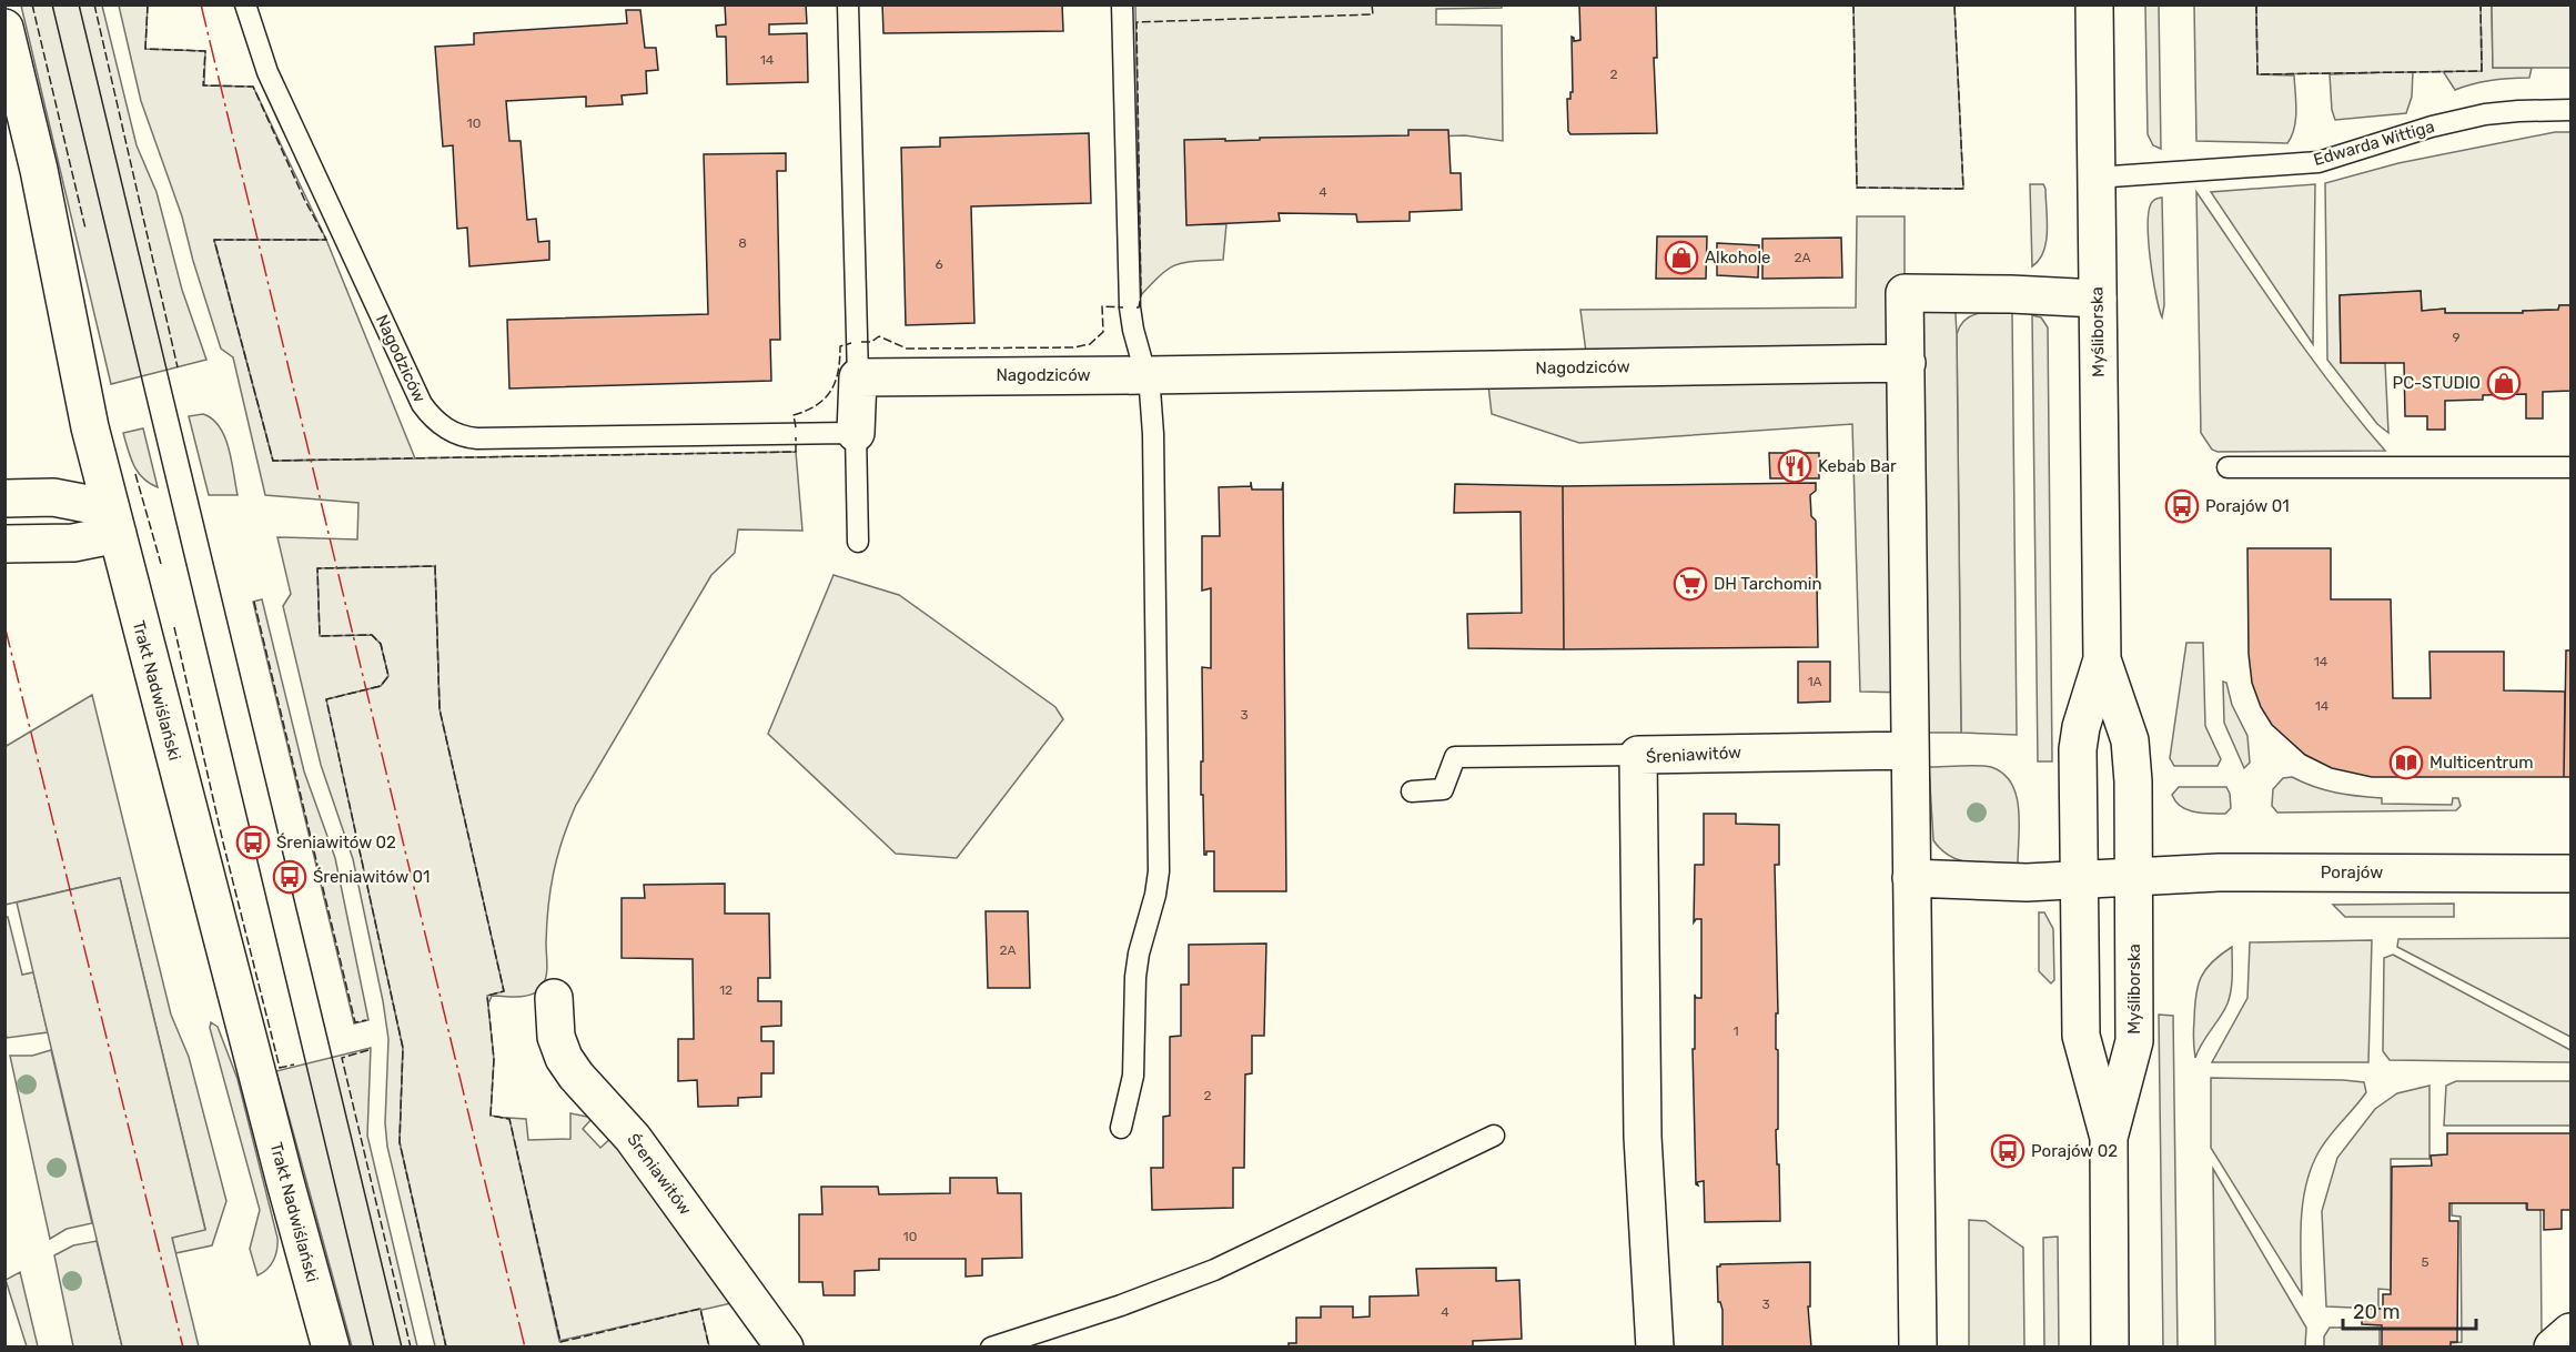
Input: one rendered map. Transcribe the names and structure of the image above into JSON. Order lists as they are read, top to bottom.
{
  "streets": {
    "street": [
      "Myśliborska",
      "Nagodziców",
      "Trakt Nadwiślański",
      "Śreniawitów",
      "Porajów"
    ],
    "lane": ["Edwarda Wittiga"]
  },
  "crossings": [
    ["Edwarda Wittiga", "Myśliborska"],
    ["Myśliborska", "Porajów"]
  ],
  "places": {
    "shop": ["Alkohole", "PC-STUDIO"],
    "restaurant": ["Kebab Bar"],
    "bus stop": [
      "Porajów 01",
      "Śreniawitów 02",
      "Śreniawitów 01",
      "Porajów 02"
    ],
    "supermarket": ["DH Tarchomin"],
    "library": ["Multicentrum"]
  },
  "house_numbers": [
    "14",
    "2",
    "10",
    "4",
    "8",
    "2A",
    "6",
    "9",
    "14",
    "1A",
    "14",
    "3",
    "2A",
    "12",
    "1",
    "2",
    "10",
    "5",
    "3",
    "4"
  ],
  "scale_bar": "20 m"
}
